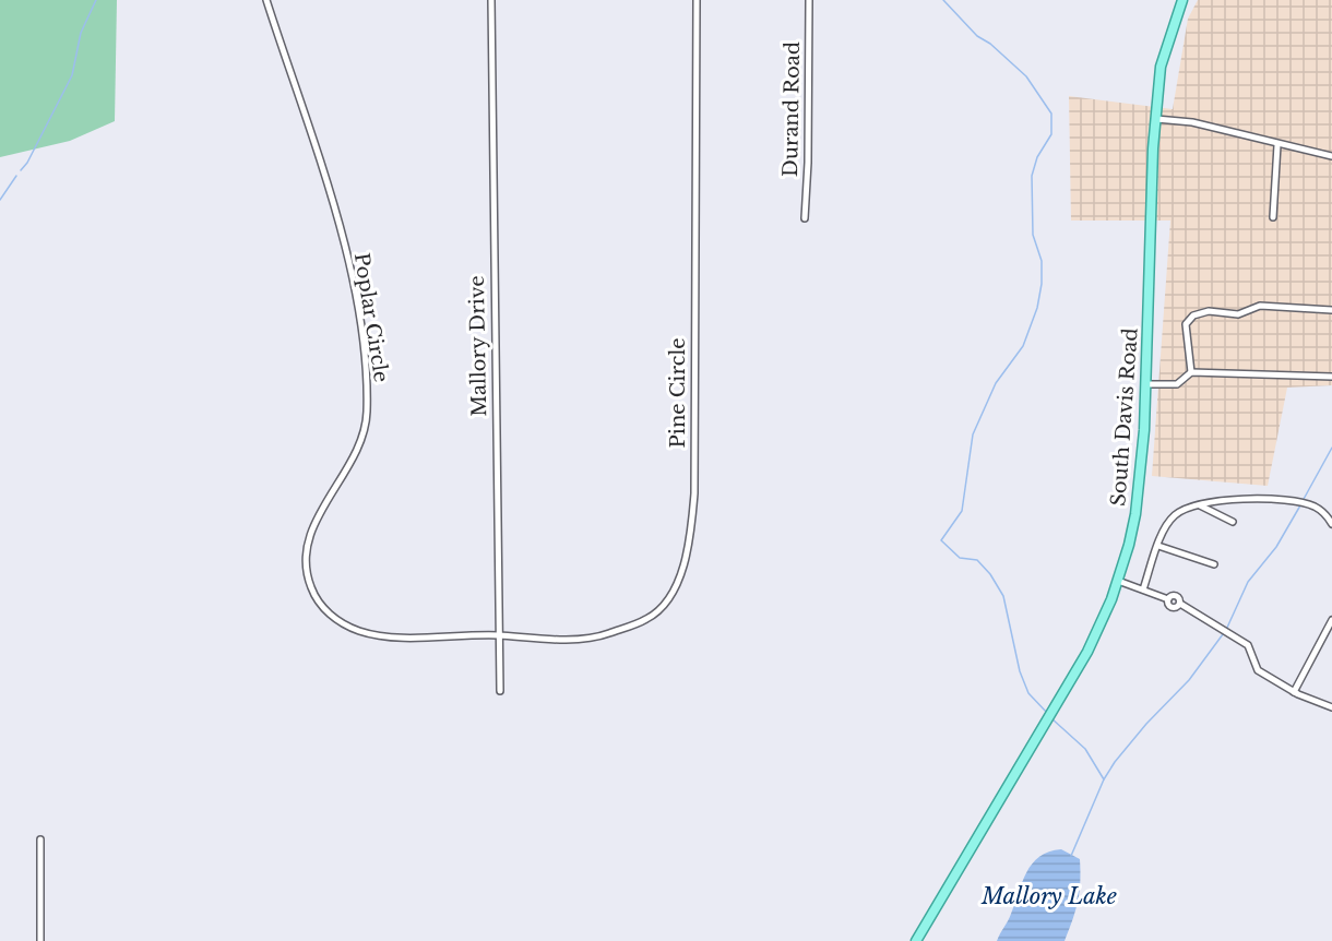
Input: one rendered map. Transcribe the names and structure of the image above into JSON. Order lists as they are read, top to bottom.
{
  "streets": {
    "main road": ["South Davis Road"],
    "street": [
      "Durand Road",
      "Poplar Circle",
      "Mallory Drive",
      "Pine Circle"
    ]
  },
  "crossings": [
    ["Poplar Circle", "Mallory Drive"],
    ["Poplar Circle", "Pine Circle"],
    ["Mallory Drive", "Pine Circle"]
  ],
  "water": ["Mallory Lake"]
}
